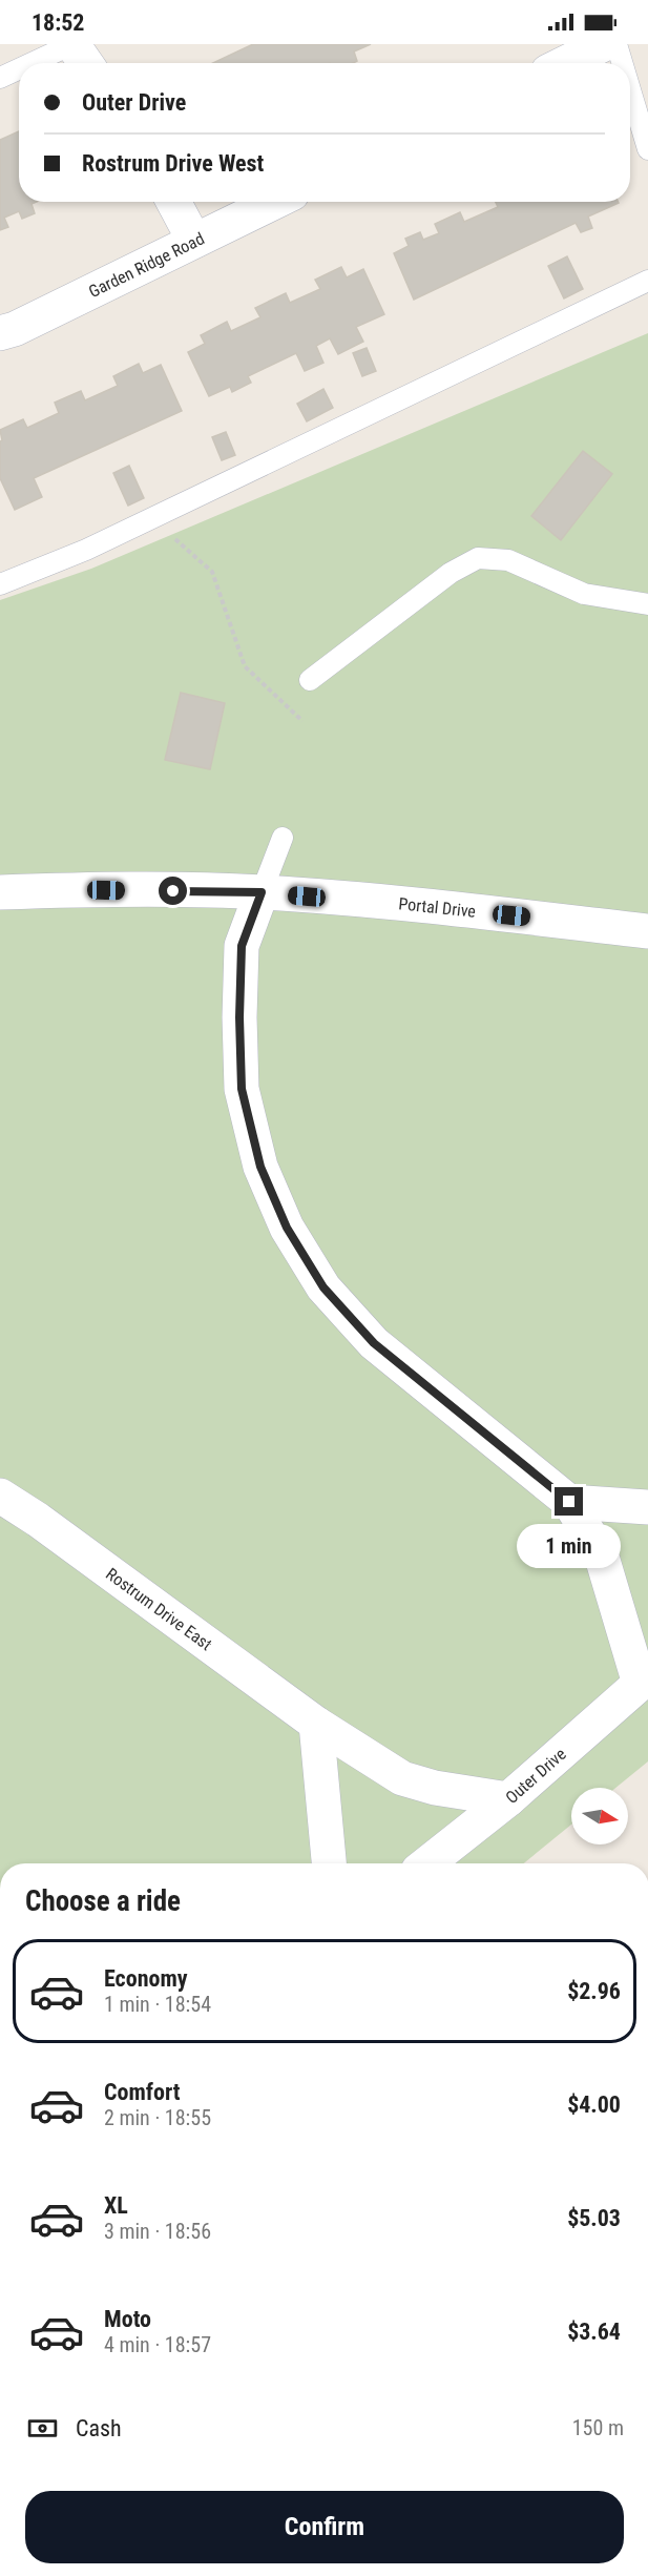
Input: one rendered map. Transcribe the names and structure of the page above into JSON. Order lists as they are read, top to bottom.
{
  "streets": {
    "street": [
      "Garden Ridge Road",
      "Portal Drive",
      "Rostrum Drive East",
      "Outer Drive"
    ]
  },
  "crossings": [
    ["Rostrum Drive East", "Outer Drive"]
  ],
  "north": "right",
  "page": {
    "status": "18:52",
    "banner": ["Outer Drive", "Rostrum Drive West"],
    "bubble": "1 min",
    "heading": "Choose a ride",
    "list": [
      {
        "name": "Economy",
        "note": "1 min · 18:54",
        "value": "$2.96"
      },
      {
        "name": "Comfort",
        "note": "2 min · 18:55",
        "value": "$4.00"
      },
      {
        "name": "XL",
        "note": "3 min · 18:56",
        "value": "$5.03"
      },
      {
        "name": "Moto",
        "note": "4 min · 18:57",
        "value": "$3.64"
      }
    ],
    "pay": ["Cash", "150 m"],
    "buttons": "Confirm"
  }
}
